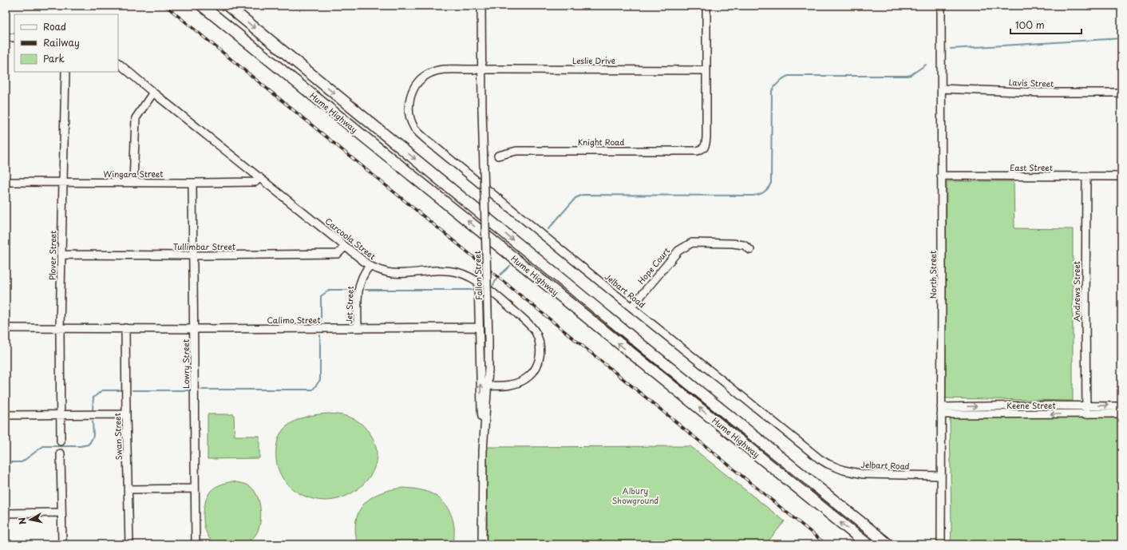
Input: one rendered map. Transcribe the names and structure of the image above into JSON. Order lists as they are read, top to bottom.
{
  "streets": {
    "highway": ["Hume Highway"],
    "street": [
      "Leslie Drive",
      "Lavis Street",
      "Knight Road",
      "East Street",
      "Wingara Street",
      "Carcoola Street",
      "Tullimbar Street",
      "Plover Street",
      "Hope Court",
      "North Street",
      "Fallon Street",
      "Jelbart Road",
      "Andrews Street",
      "Jet Street",
      "Calimo Street",
      "Lowry Street",
      "Keene Street",
      "Swan Street"
    ]
  },
  "crossings": [
    ["Leslie Drive", "Knight Road"],
    ["Leslie Drive", "Fallon Street"],
    ["Leslie Drive", "Jelbart Road"],
    ["Lavis Street", "North Street"],
    ["East Street", "North Street"],
    ["East Street", "Andrews Street"],
    ["Wingara Street", "Carcoola Street"],
    ["Wingara Street", "Plover Street"],
    ["Wingara Street", "Lowry Street"],
    ["Carcoola Street", "Tullimbar Street"],
    ["Carcoola Street", "Fallon Street"],
    ["Carcoola Street", "Jet Street"],
    ["Tullimbar Street", "Plover Street"],
    ["Tullimbar Street", "Lowry Street"],
    ["Plover Street", "Calimo Street"],
    ["Hope Court", "Jelbart Road"],
    ["North Street", "Jelbart Road"],
    ["North Street", "Keene Street"],
    ["Fallon Street", "Jelbart Road"],
    ["Andrews Street", "Keene Street"],
    ["Jet Street", "Calimo Street"],
    ["Calimo Street", "Lowry Street"],
    ["Calimo Street", "Swan Street"]
  ],
  "parks": ["Albury Showground"],
  "legend": ["Road", "Railway", "Park"],
  "scale_bar": "100 m",
  "north": "left"
}
